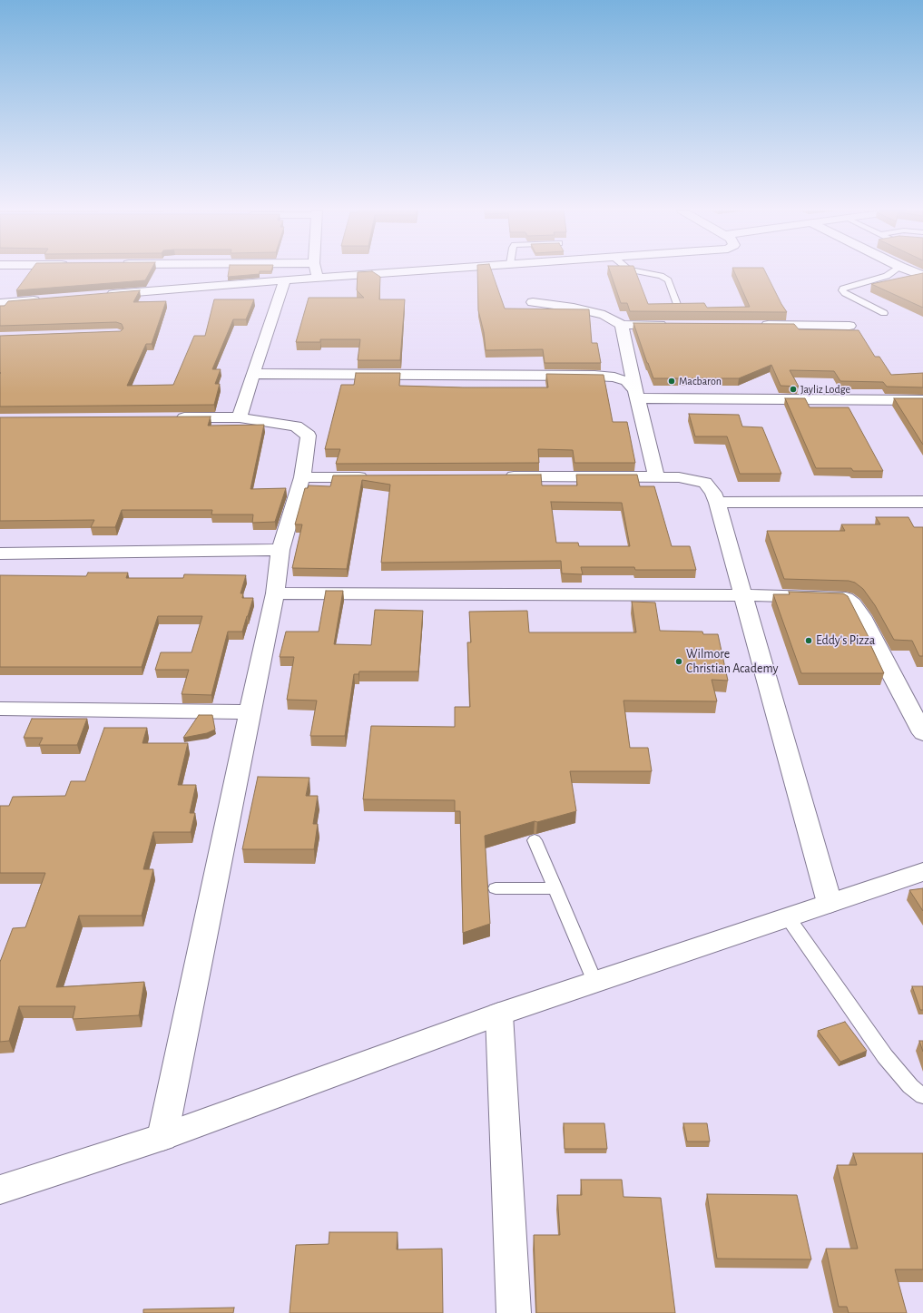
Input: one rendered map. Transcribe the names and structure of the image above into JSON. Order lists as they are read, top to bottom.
{
  "places": [
    "Macbaron",
    "Jayliz Lodge",
    "Eddy's Pizza",
    "Wilmore Christian Academy"
  ]
}
